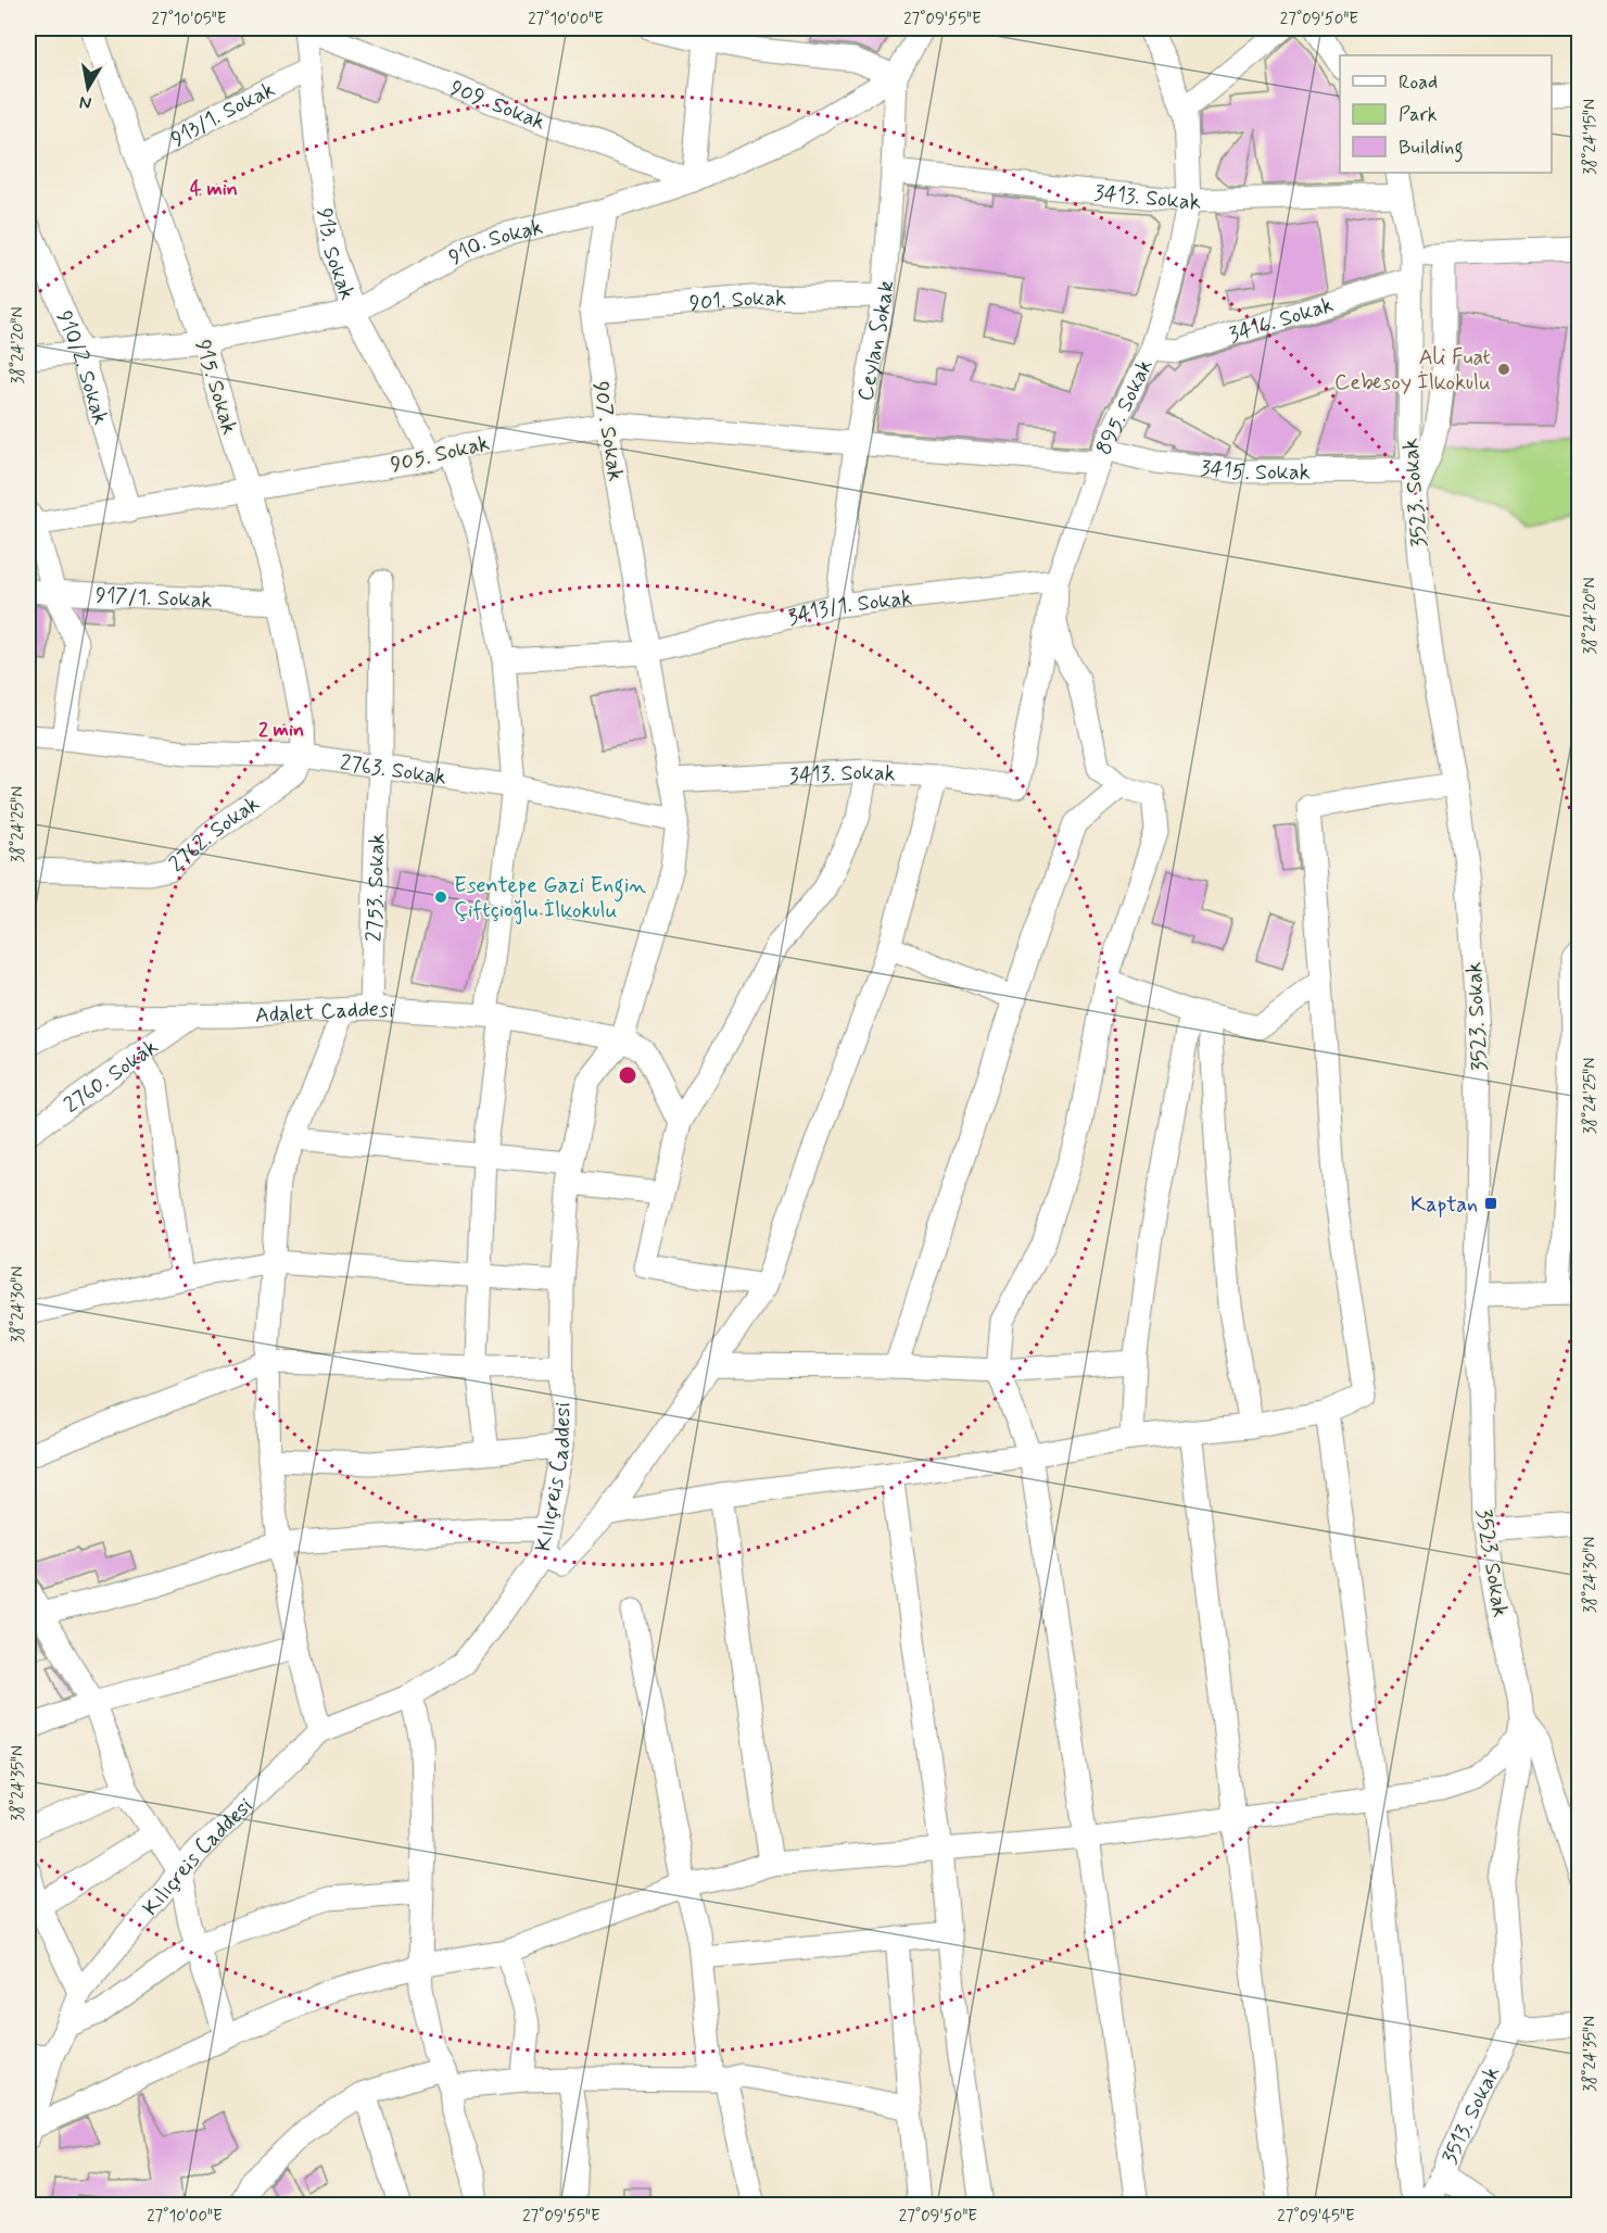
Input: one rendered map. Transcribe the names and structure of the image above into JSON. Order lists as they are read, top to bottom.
{
  "streets": {
    "street": [
      "909. Sokak",
      "913/1. Sokak",
      "3413. Sokak",
      "910. Sokak",
      "913. Sokak",
      "901. Sokak",
      "3416. Sokak",
      "Ceylan Sokak",
      "910/2. Sokak",
      "915. Sokak",
      "895. Sokak",
      "907. Sokak",
      "905. Sokak",
      "3415. Sokak",
      "3523. Sokak",
      "917/1. Sokak",
      "3413/1. Sokak",
      "2763. Sokak",
      "2762. Sokak",
      "2753. Sokak",
      "Adalet Caddesi",
      "2760. Sokak",
      "Kılıçreis Caddesi",
      "3513. Sokak"
    ]
  },
  "crossings": [
    ["909. Sokak", "910. Sokak"],
    ["909. Sokak", "913. Sokak"],
    ["913/1. Sokak", "913. Sokak"],
    ["913/1. Sokak", "915. Sokak"],
    ["3413. Sokak", "Ceylan Sokak"],
    ["3413. Sokak", "895. Sokak"],
    ["3413. Sokak", "3523. Sokak"],
    ["3413. Sokak", "Kılıçreis Caddesi"],
    ["910. Sokak", "913. Sokak"],
    ["910. Sokak", "Ceylan Sokak"],
    ["910. Sokak", "910/2. Sokak"],
    ["910. Sokak", "915. Sokak"],
    ["910. Sokak", "907. Sokak"],
    ["913. Sokak", "905. Sokak"],
    ["913. Sokak", "3413/1. Sokak"],
    ["913. Sokak", "2763. Sokak"],
    ["913. Sokak", "Adalet Caddesi"],
    ["901. Sokak", "Ceylan Sokak"],
    ["901. Sokak", "907. Sokak"],
    ["3416. Sokak", "895. Sokak"],
    ["3416. Sokak", "3523. Sokak"],
    ["Ceylan Sokak", "905. Sokak"],
    ["Ceylan Sokak", "3415. Sokak"],
    ["Ceylan Sokak", "3413/1. Sokak"],
    ["910/2. Sokak", "905. Sokak"],
    ["915. Sokak", "905. Sokak"],
    ["915. Sokak", "917/1. Sokak"],
    ["915. Sokak", "2763. Sokak"],
    ["915. Sokak", "2762. Sokak"],
    ["895. Sokak", "3415. Sokak"],
    ["895. Sokak", "3413/1. Sokak"],
    ["907. Sokak", "905. Sokak"],
    ["907. Sokak", "3413/1. Sokak"],
    ["907. Sokak", "Kılıçreis Caddesi"],
    ["905. Sokak", "3415. Sokak"],
    ["3415. Sokak", "3523. Sokak"],
    ["3523. Sokak", "3513. Sokak"],
    ["3413/1. Sokak", "Kılıçreis Caddesi"],
    ["2763. Sokak", "2762. Sokak"],
    ["2763. Sokak", "2753. Sokak"],
    ["2763. Sokak", "Kılıçreis Caddesi"],
    ["2753. Sokak", "Adalet Caddesi"],
    ["Adalet Caddesi", "2760. Sokak"],
    ["Adalet Caddesi", "Kılıçreis Caddesi"]
  ],
  "places": {
    "other": ["Ali Fuat Cebesoy İlkokulu", "Esentepe Gazi Engin Çiftçioğlu İlkokulu"],
    "transit": ["Kaptan"]
  },
  "legend": ["Road", "Park", "Building"],
  "north": "bottom",
  "coordinates": [
    "27°10'05\"E",
    "27°10'00\"E",
    "27°09'55\"E",
    "27°09'50\"E",
    "38°24'15\"N",
    "38°24'20\"N",
    "38°24'25\"N",
    "38°24'30\"N",
    "38°24'35\"N",
    "27°09'45\"E"
  ],
  "rings": ["4 min", "2 min"]
}
